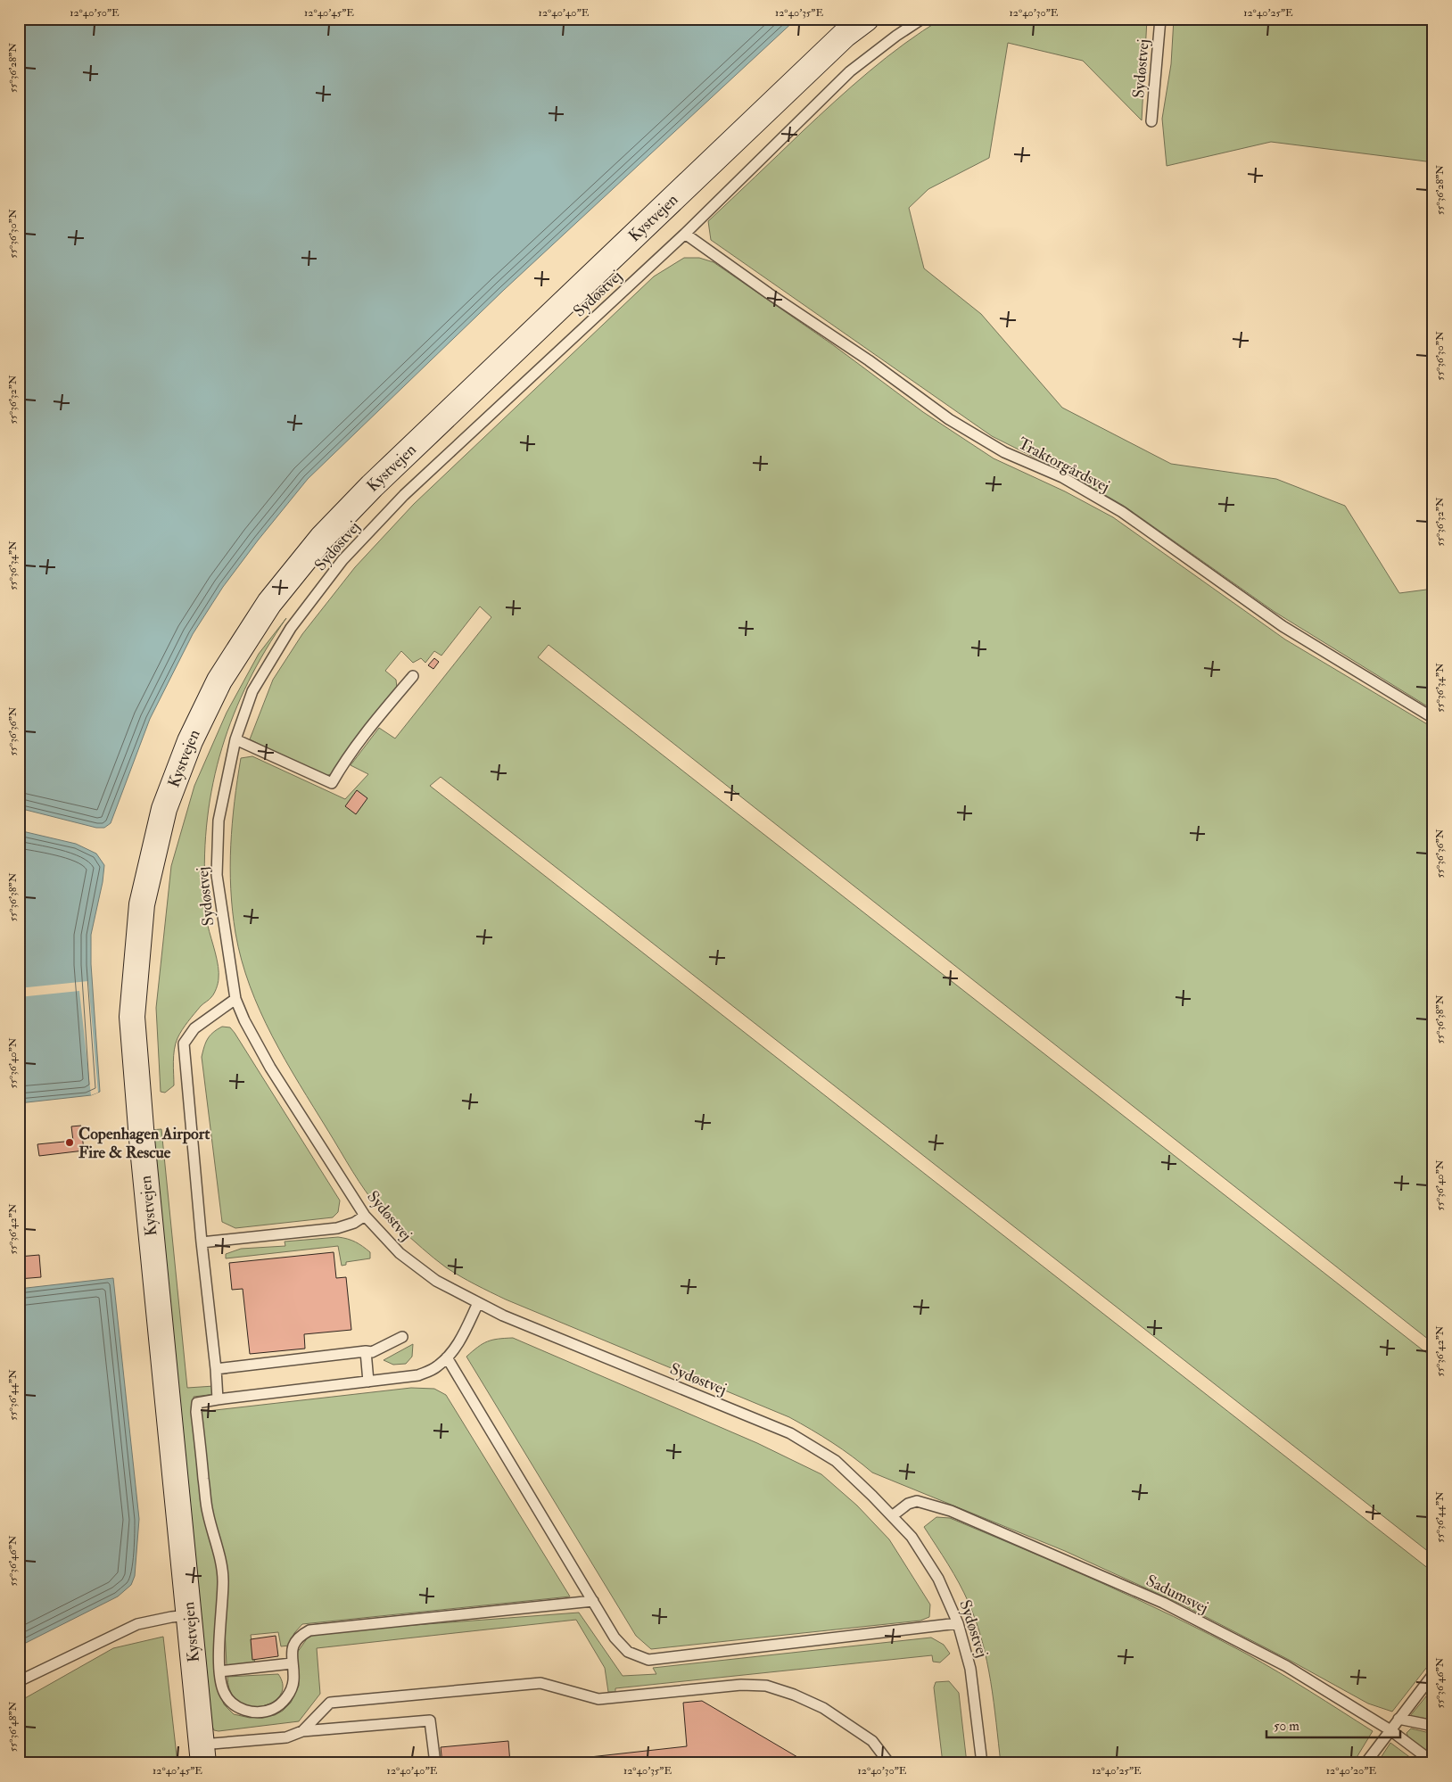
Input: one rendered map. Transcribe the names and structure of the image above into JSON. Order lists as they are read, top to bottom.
{
  "streets": {
    "street": ["Kystvejen"],
    "lane": ["Sydøstvej", "Traktorgårdsvej", "Sadumsvej"]
  },
  "crossings": [
    ["Sydøstvej", "Traktorgårdsvej"],
    ["Sydøstvej", "Sadumsvej"]
  ],
  "places": ["Copenhagen Airport Fire & Rescue"],
  "scale_bar": "50 m",
  "coordinates": [
    "12°40'50\"E",
    "12°40'45\"E",
    "12°40'40\"E",
    "12°40'35\"E",
    "12°40'30\"E",
    "12°40'25\"E",
    "55°36'28\"N",
    "55°36'30\"N",
    "55°36'32\"N",
    "55°36'34\"N",
    "55°36'36\"N",
    "55°36'38\"N",
    "55°36'40\"N",
    "55°36'42\"N",
    "55°36'44\"N",
    "55°36'46\"N",
    "55°36'48\"N",
    "12°40'20\"E"
  ]
}
